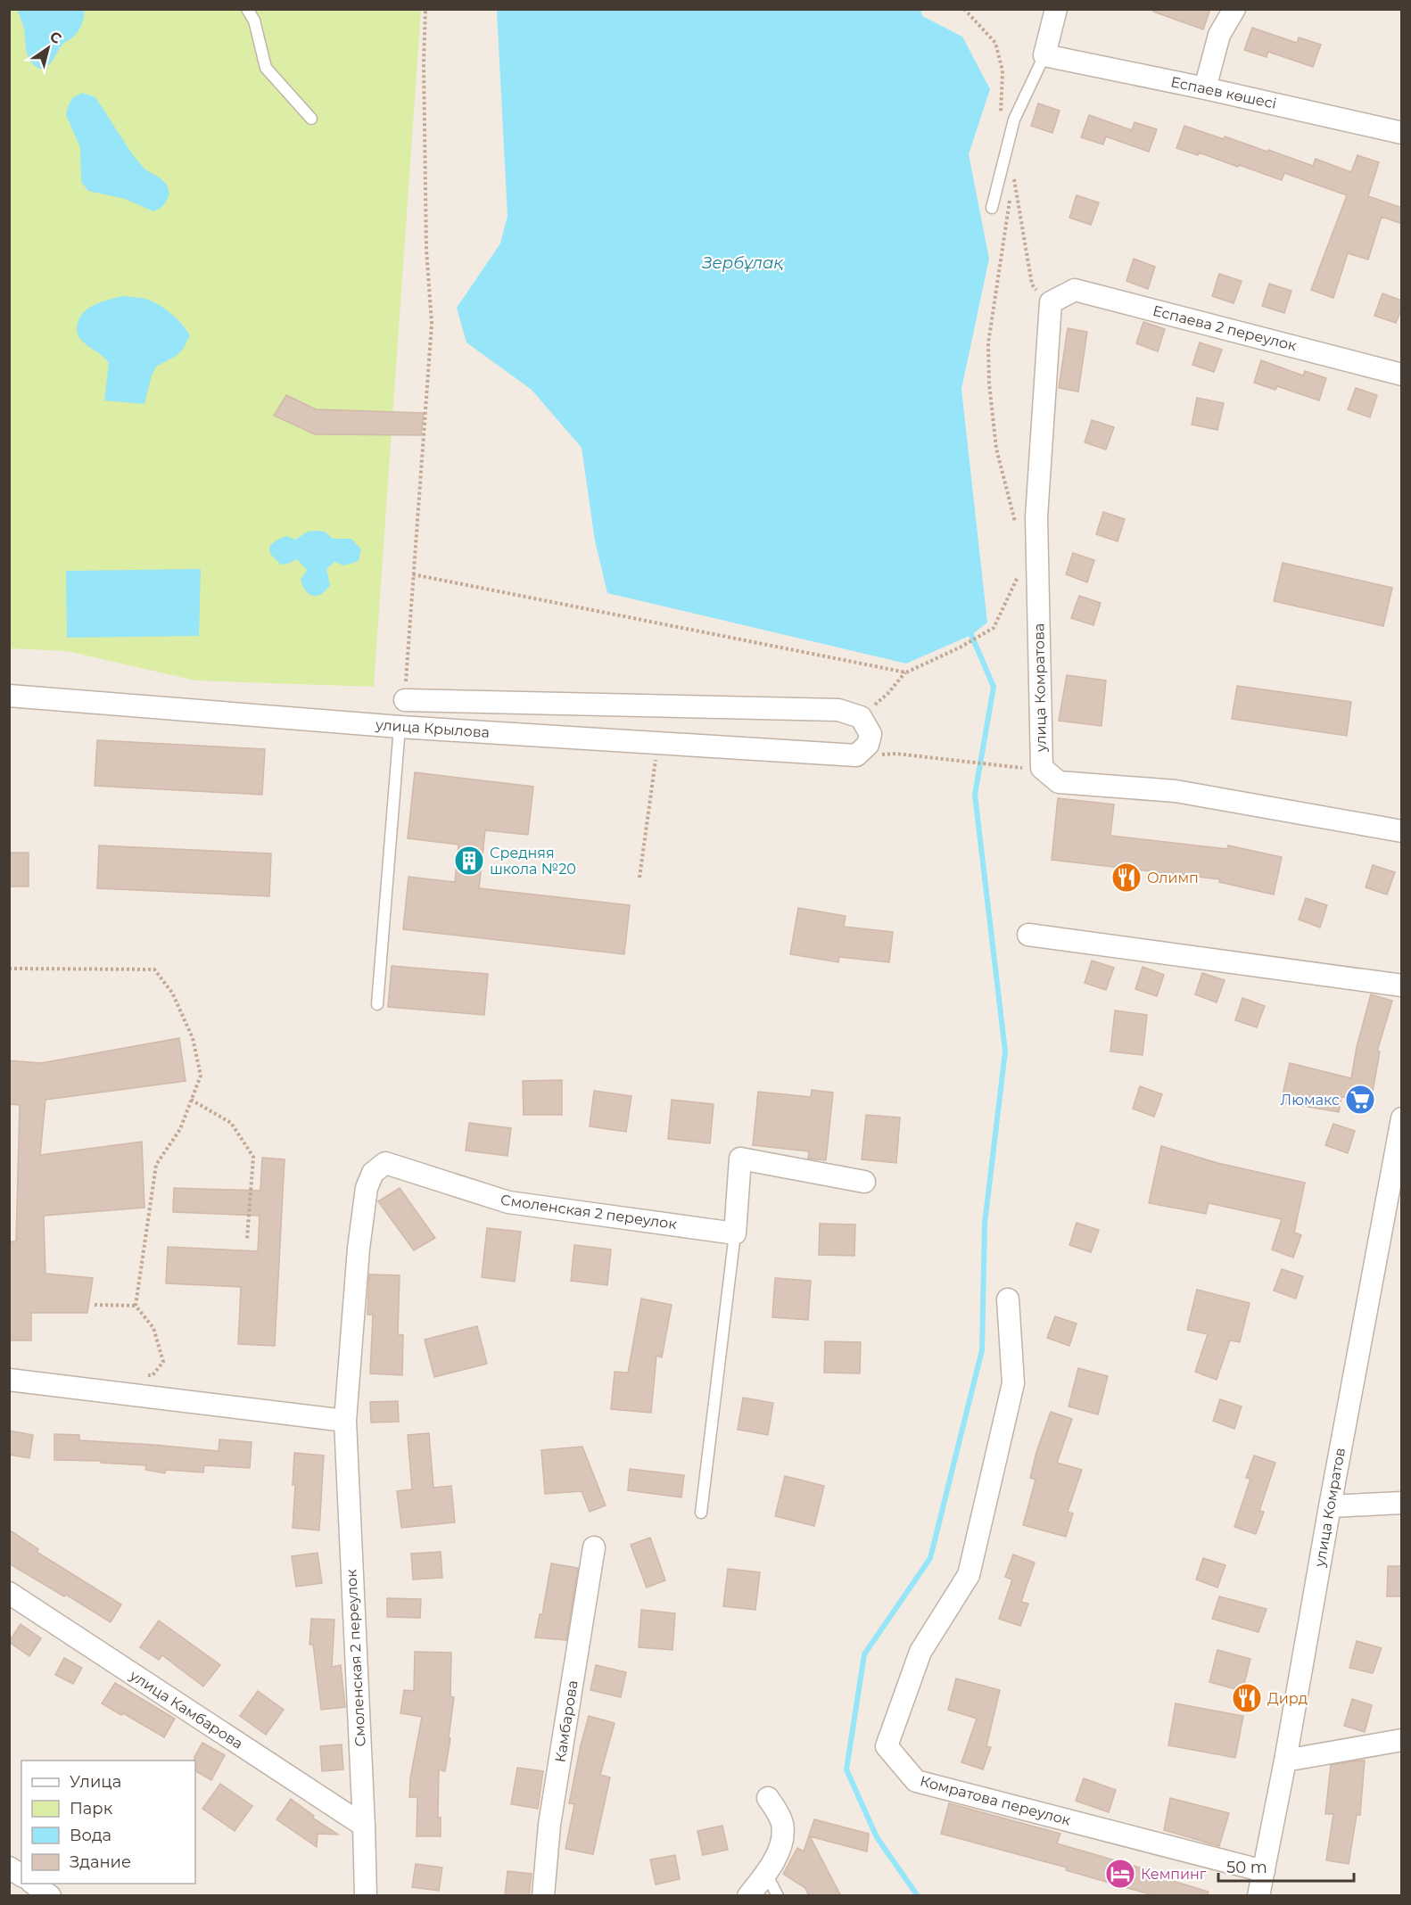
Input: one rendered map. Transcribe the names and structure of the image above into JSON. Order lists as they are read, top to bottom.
{
  "streets": {
    "street": [
      "Еспаев көшесі",
      "Еспаева 2 переулок",
      "улица Комратова",
      "улица Крылова",
      "Смоленская 2 переулок",
      "улица Комратов",
      "улица Камбарова",
      "Камбарова",
      "Комратова переулок"
    ]
  },
  "crossings": [
    ["Еспаева 2 переулок", "улица Комратова"],
    ["Смоленская 2 переулок", "улица Камбарова"],
    ["улица Комратов", "Комратова переулок"]
  ],
  "water": ["Зербұлақ"],
  "places": {
    "building": ["Средняя школа №20"],
    "restaurant": ["Олимп", "Дирд"],
    "supermarket": ["Люмакс"],
    "hotel": ["Кемпинг"]
  },
  "legend": [
    "Улица",
    "Парк",
    "Вода",
    "Здание"
  ],
  "scale_bar": "50 m",
  "north": "top right"
}
